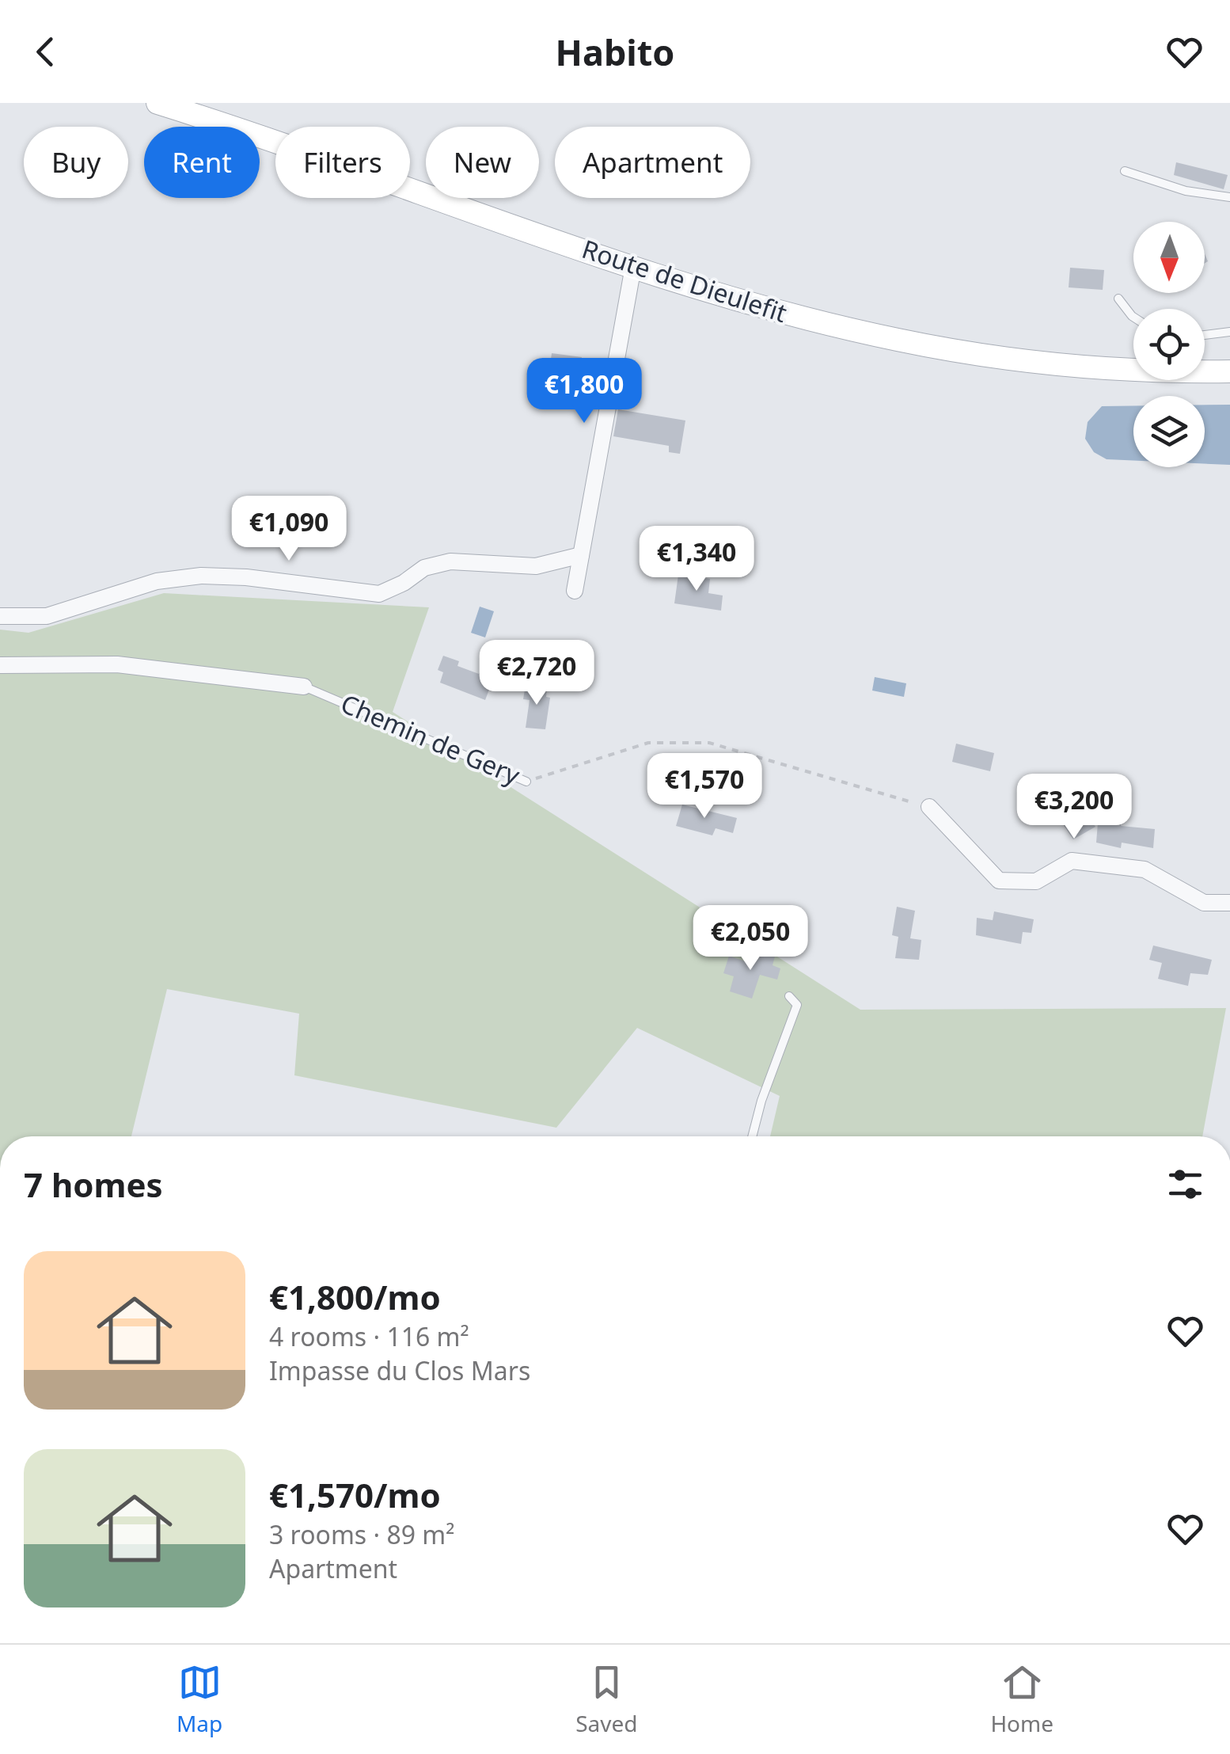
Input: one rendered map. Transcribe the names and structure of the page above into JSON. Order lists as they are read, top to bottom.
{
  "streets": {
    "main road": ["Route de Dieulefit"],
    "street": ["Chemin de Gery"]
  },
  "north": "bottom",
  "page": {
    "header": "Habito",
    "chip": [
      "Buy",
      "Rent",
      "Filters",
      "New",
      "Apartment"
    ],
    "price": [
      "€1,800",
      "€1,090",
      "€1,340",
      "€2,720",
      "€1,570",
      "€3,200",
      "€2,050"
    ],
    "heading": "7 homes",
    "list": [
      {
        "name": "€1,800/mo",
        "note": "4 rooms · 116 m² · Impasse du Clos Mars"
      },
      {
        "name": "€1,570/mo",
        "note": "3 rooms · 89 m² · Apartment"
      }
    ],
    "tabs": ["Map", "Saved", "Home"]
  }
}
